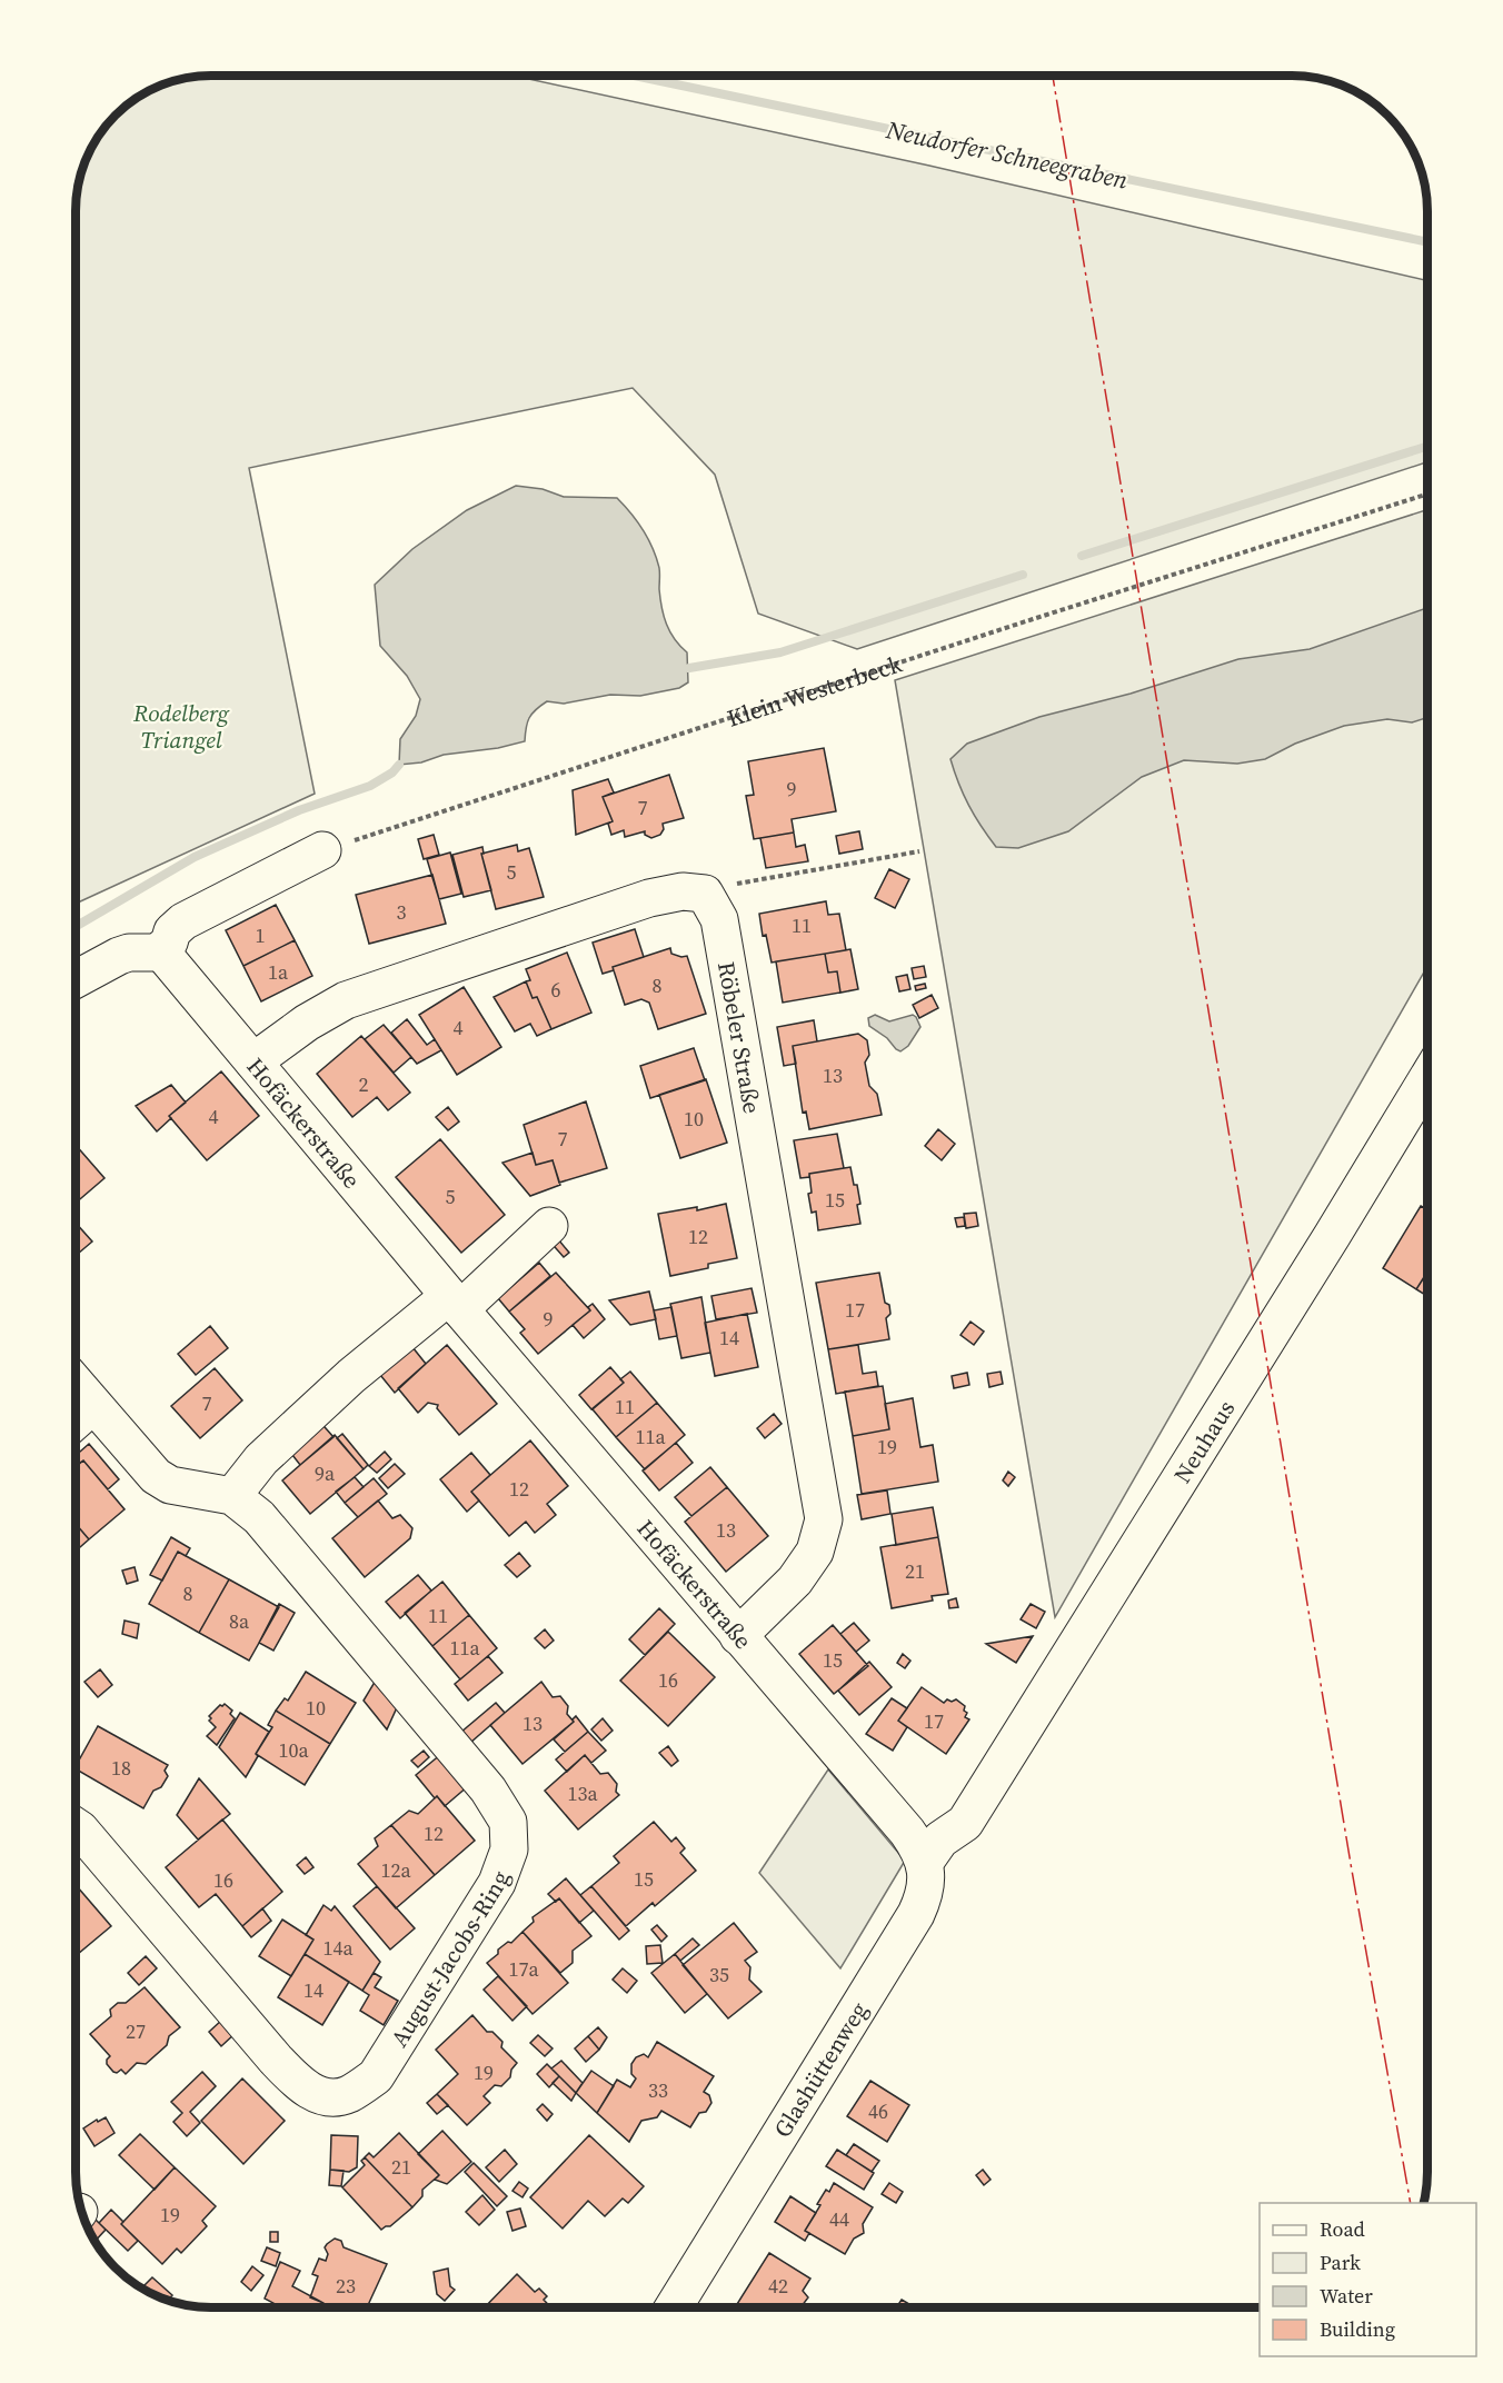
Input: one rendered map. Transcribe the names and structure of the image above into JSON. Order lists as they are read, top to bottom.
{
  "streets": {
    "street": [
      "Röbeler Straße",
      "Hofäckerstraße",
      "Neuhaus",
      "August-Jacobs-Ring",
      "Glashüttenweg"
    ],
    "path": ["Klein Westerbeck"]
  },
  "crossings": [
    ["Röbeler Straße", "Hofäckerstraße"],
    ["Hofäckerstraße", "Neuhaus"],
    ["Hofäckerstraße", "Glashüttenweg"],
    ["Neuhaus", "Glashüttenweg"]
  ],
  "water": ["Neudorfer Schneegraben"],
  "parks": ["Rodelberg Triangel"],
  "house_numbers": [
    "9",
    "7",
    "5",
    "3",
    "11",
    "1",
    "1a",
    "8",
    "6",
    "4",
    "13",
    "2",
    "4",
    "10",
    "7",
    "5",
    "15",
    "12",
    "17",
    "9",
    "14",
    "7",
    "11",
    "11a",
    "19",
    "9a",
    "12",
    "13",
    "21",
    "8",
    "11",
    "8a",
    "11a",
    "15",
    "16",
    "10",
    "17",
    "13",
    "10a",
    "18",
    "13a",
    "12",
    "12a",
    "15",
    "16",
    "14a",
    "17a",
    "35",
    "14",
    "27",
    "19",
    "33",
    "46",
    "21",
    "19",
    "44",
    "23",
    "42"
  ],
  "legend": [
    "Road",
    "Park",
    "Water",
    "Building"
  ]
}
